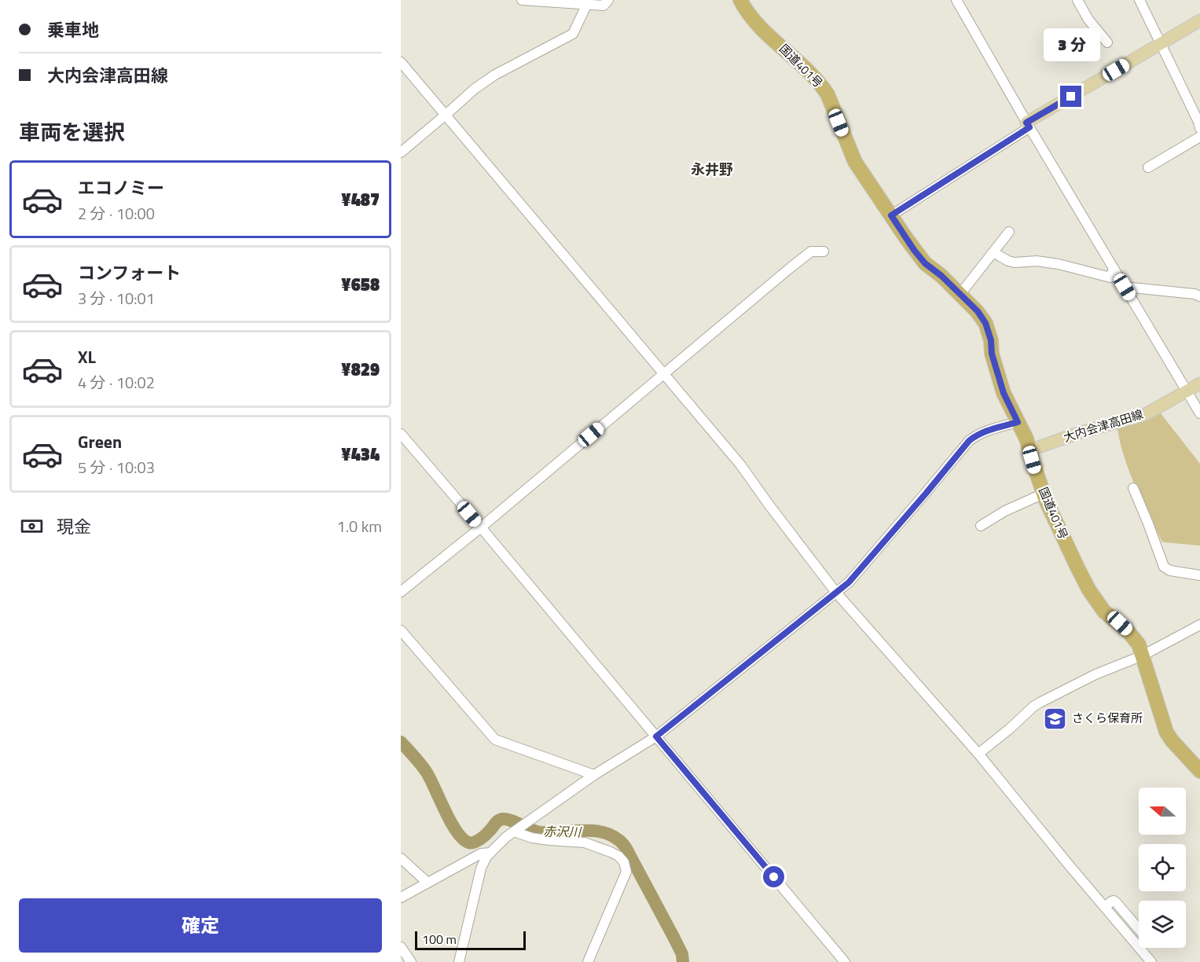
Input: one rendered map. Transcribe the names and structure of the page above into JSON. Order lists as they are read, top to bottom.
{
  "streets": {
    "highway": ["国道401号"],
    "main road": ["大内会津高田線"]
  },
  "crossings": [
    ["国道401号", "大内会津高田線"]
  ],
  "districts": ["永井野"],
  "water": ["赤沢川"],
  "places": {
    "school or university": ["さくら保育所"]
  },
  "scale_bar": "100 m",
  "north": "left",
  "page": {
    "banner": ["乗車地", "大内会津高田線"],
    "bubble": "3 分",
    "heading": "車両を選択",
    "list": [
      {
        "name": "エコノミー",
        "note": "2 分 · 10:00",
        "value": "¥487"
      },
      {
        "name": "コンフォート",
        "note": "3 分 · 10:01",
        "value": "¥658"
      },
      {
        "name": "XL",
        "note": "4 分 · 10:02",
        "value": "¥829"
      },
      {
        "name": "Green",
        "note": "5 分 · 10:03",
        "value": "¥434"
      }
    ],
    "pay": ["現金", "1.0 km"],
    "buttons": "確定",
    "scale": "100 m"
  }
}
